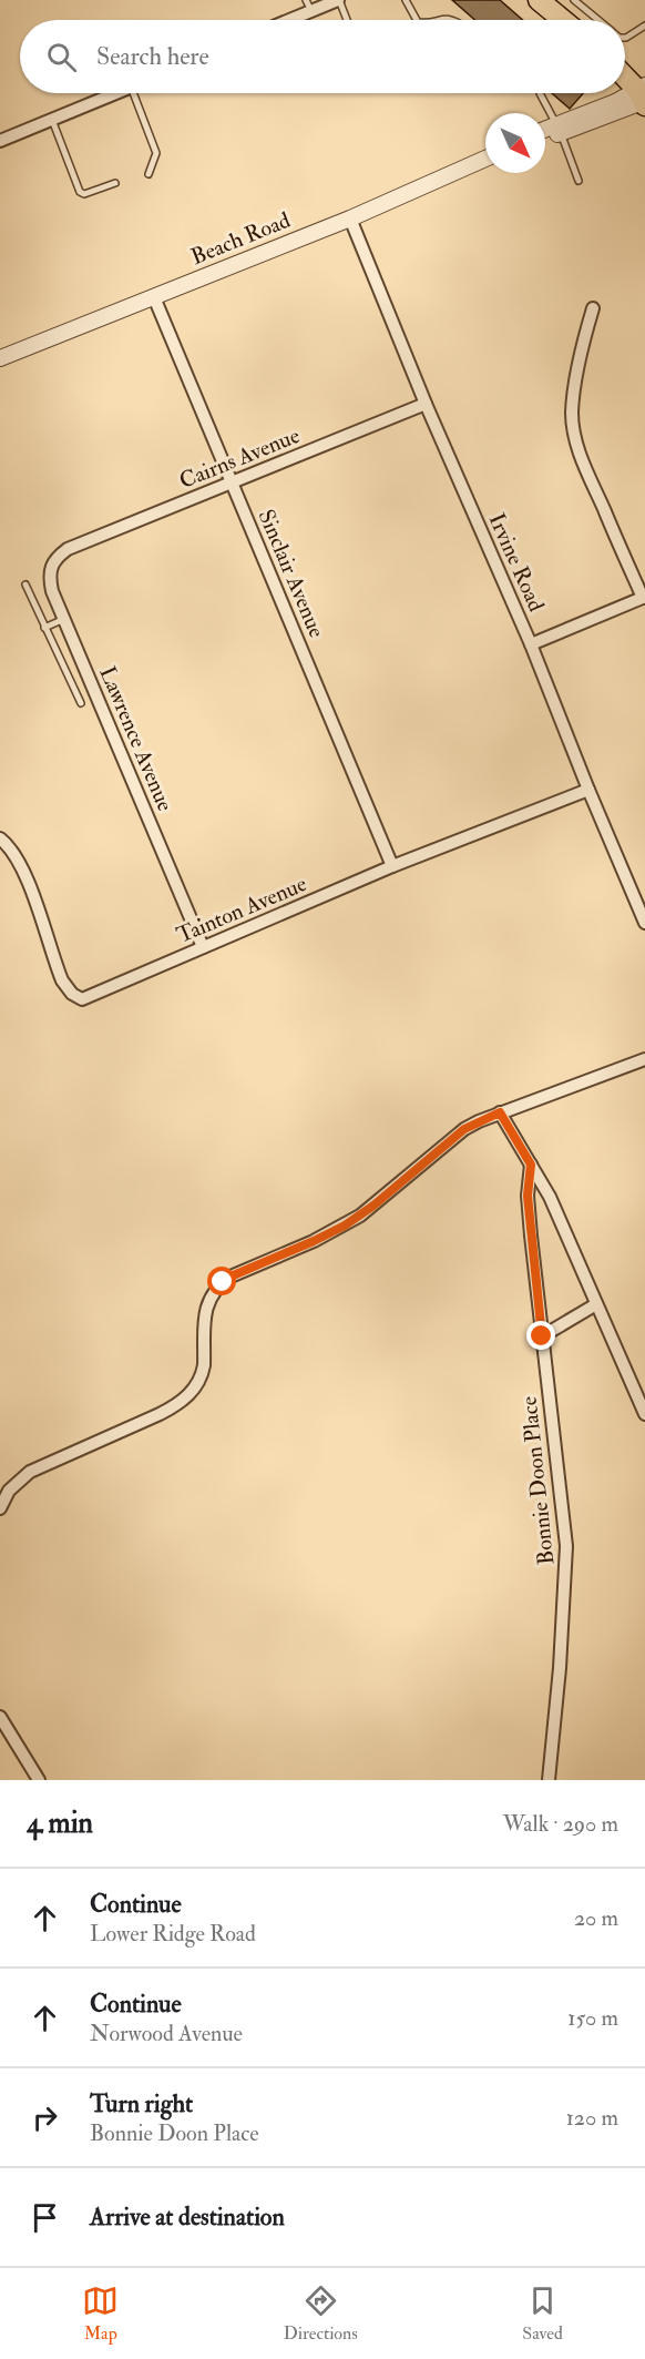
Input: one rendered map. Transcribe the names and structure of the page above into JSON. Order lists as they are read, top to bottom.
{
  "streets": {
    "street": [
      "Beach Road",
      "Cairns Avenue",
      "Irvine Road",
      "Sinclair Avenue",
      "Lawrence Avenue",
      "Tainton Avenue",
      "Bonnie Doon Place"
    ]
  },
  "crossings": [
    ["Beach Road", "Irvine Road"],
    ["Beach Road", "Sinclair Avenue"],
    ["Cairns Avenue", "Irvine Road"],
    ["Cairns Avenue", "Sinclair Avenue"],
    ["Cairns Avenue", "Lawrence Avenue"],
    ["Irvine Road", "Tainton Avenue"],
    ["Sinclair Avenue", "Tainton Avenue"],
    ["Lawrence Avenue", "Tainton Avenue"]
  ],
  "north": "bottom right",
  "page": {
    "search": "Search here",
    "heading": ["4 min", "Walk · 290 m"],
    "list": [
      ["Continue", "Lower Ridge Road", "20 m"],
      ["Continue", "Norwood Avenue", "150 m"],
      ["Turn right", "Bonnie Doon Place", "120 m"],
      "Arrive at destination"
    ],
    "nav": ["Map", "Directions", "Saved"]
  }
}
